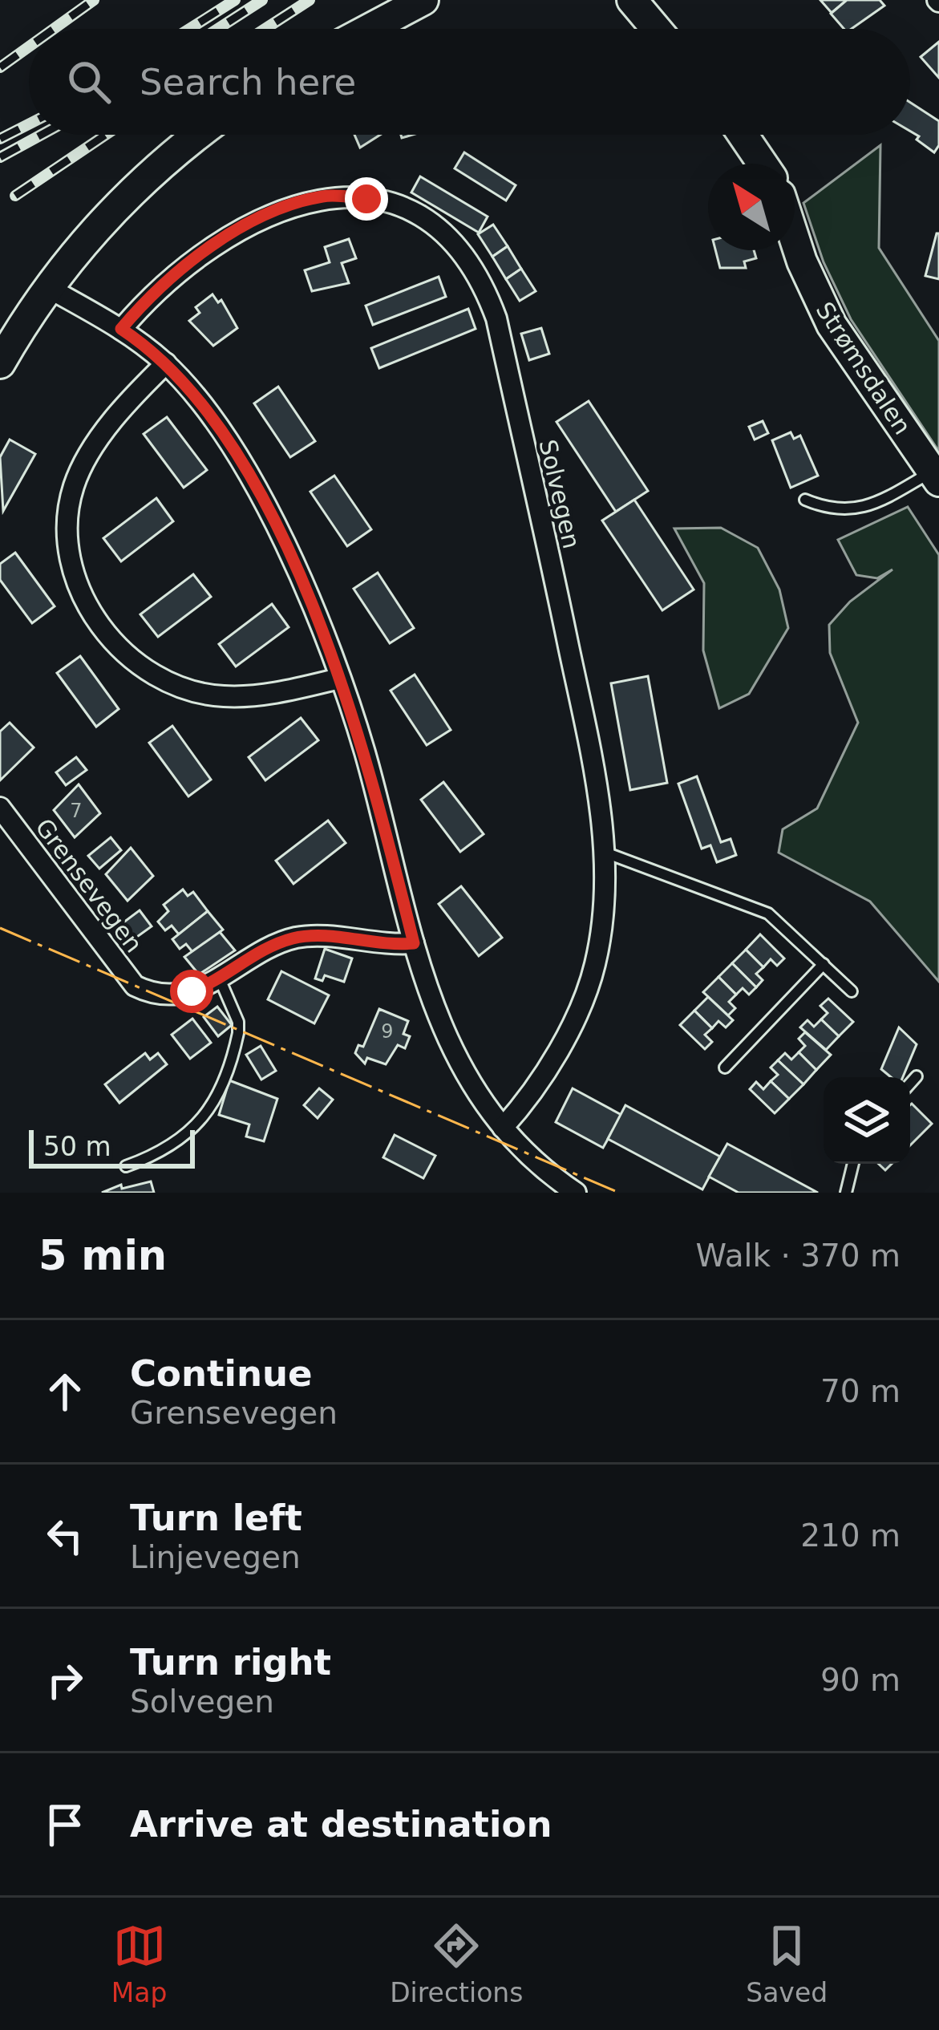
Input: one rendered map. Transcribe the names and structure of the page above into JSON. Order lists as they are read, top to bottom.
{
  "streets": {
    "main road": ["Strømsdalen"],
    "street": ["Solvegen", "Grensevegen"]
  },
  "house_numbers": ["7", "9"],
  "scale_bar": "50 m",
  "north": "top left",
  "page": {
    "search": "Search here",
    "scale": "50 m",
    "heading": ["5 min", "Walk · 370 m"],
    "list": [
      ["Continue", "Grensevegen", "70 m"],
      ["Turn left", "Linjevegen", "210 m"],
      ["Turn right", "Solvegen", "90 m"],
      "Arrive at destination"
    ],
    "nav": ["Map", "Directions", "Saved"]
  }
}
